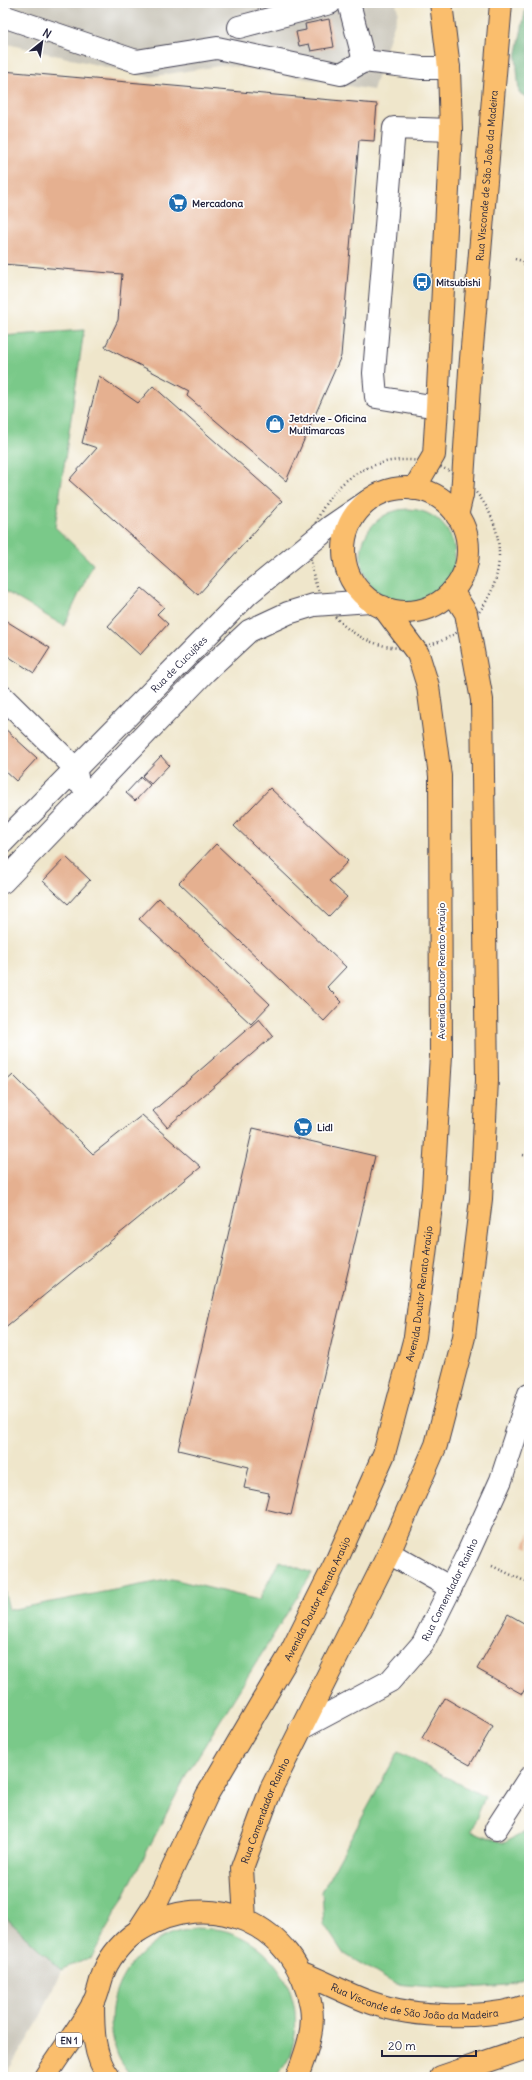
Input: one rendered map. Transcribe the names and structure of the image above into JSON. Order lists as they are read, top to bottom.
{
  "streets": {
    "main road": [
      "Rua Visconde de São João da Madeira",
      "Avenida Doutor Renato Araújo",
      "Rua Comendador Raínho",
      "EN 1"
    ],
    "street": ["Rua de Cucujães", "Rua Comendador Rainho"]
  },
  "crossings": [
    ["Rua Visconde de São João da Madeira", "Rua de Cucujães"],
    ["Rua Visconde de São João da Madeira", "Avenida Doutor Renato Araújo"],
    ["Rua de Cucujães", "Avenida Doutor Renato Araújo"],
    ["Rua Comendador Rainho", "Rua Comendador Raínho"]
  ],
  "places": {
    "supermarket": ["Mercadona", "Lidl"],
    "bus stop": ["Mitsubishi"],
    "shop": ["Jetdrive - Oficina Multimarcas"]
  },
  "scale_bar": "20 m",
  "north": "top right"
}
